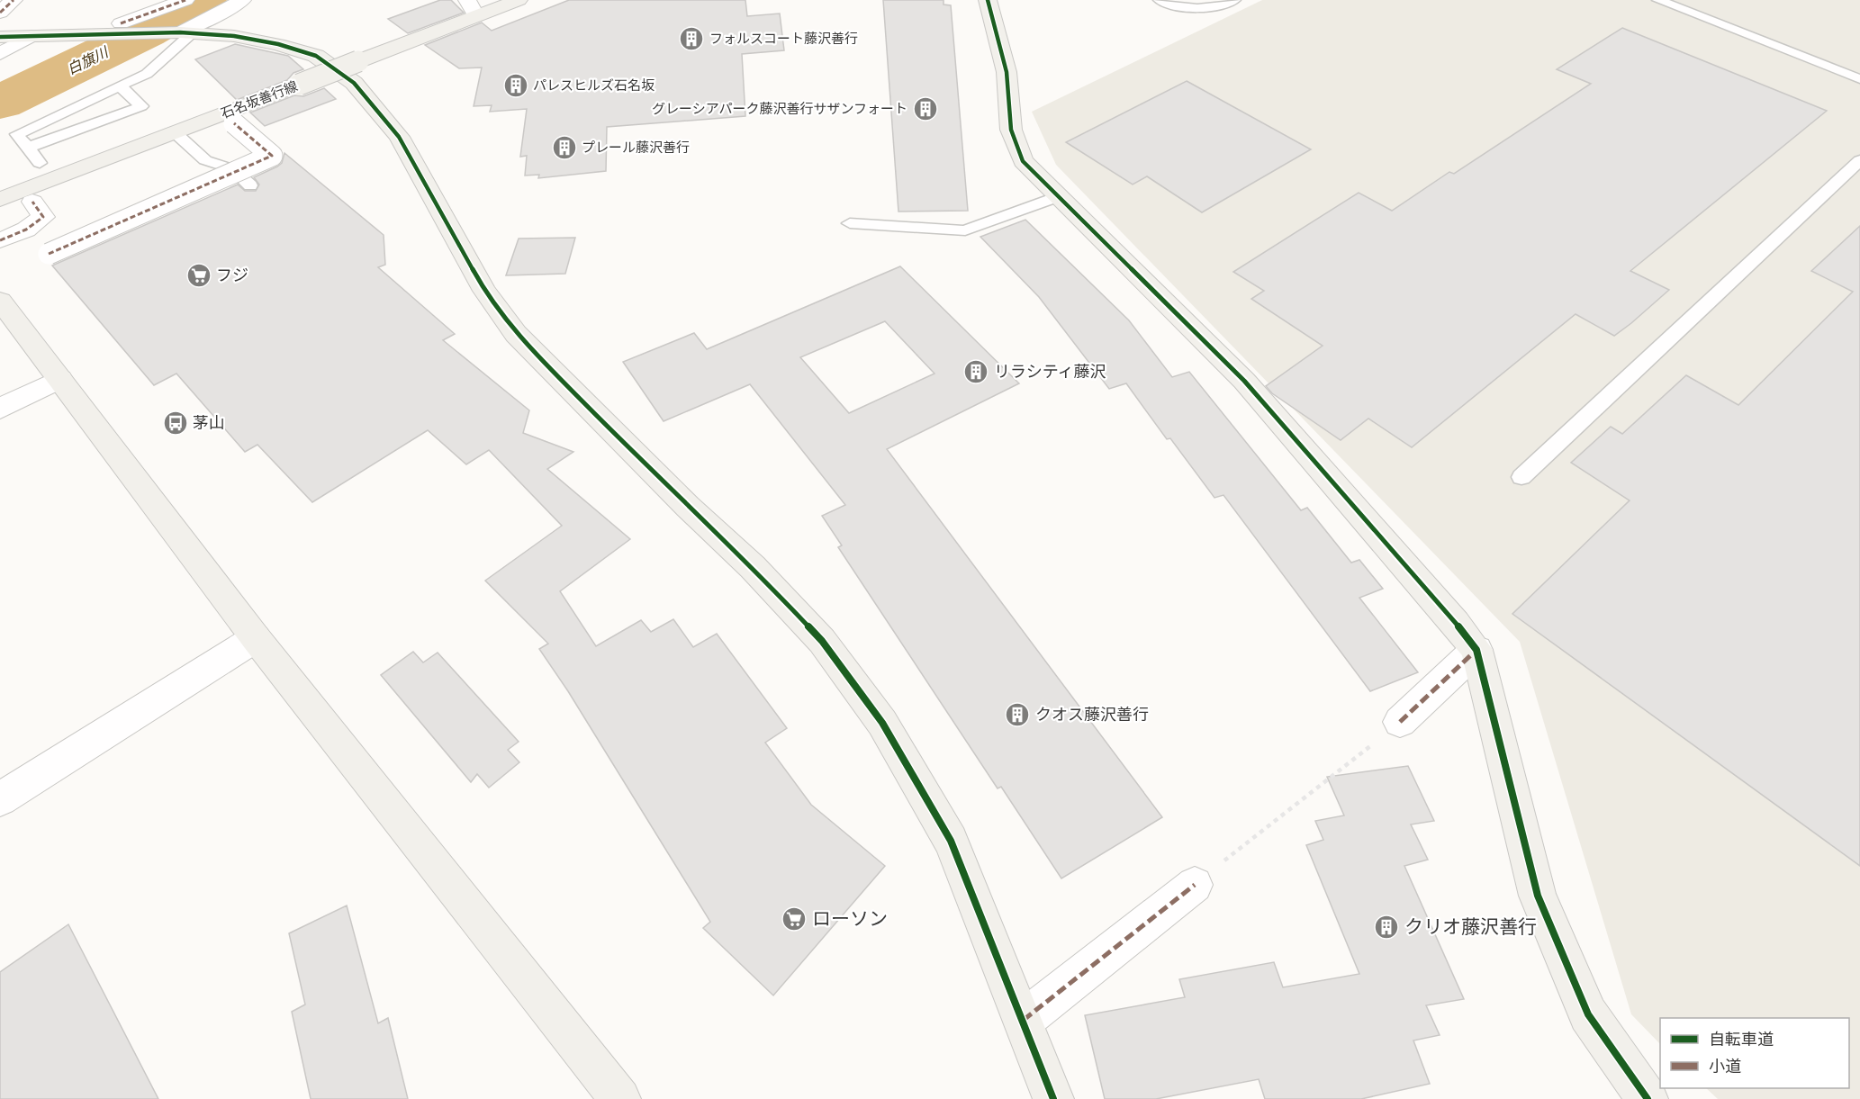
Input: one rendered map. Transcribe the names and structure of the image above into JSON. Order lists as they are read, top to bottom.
{
  "streets": {
    "street": ["石名坂善行線"]
  },
  "water": ["白旗川"],
  "places": {
    "building": [
      "フォルスコート藤沢善行",
      "パレスヒルズ石名坂",
      "グレーシアパーク藤沢善行サザンフォート",
      "プレール藤沢善行",
      "リラシティ藤沢",
      "クオス藤沢善行",
      "クリオ藤沢善行"
    ],
    "supermarket": ["フジ", "ローソン"],
    "bus stop": ["茅山"]
  },
  "legend": ["自転車道", "小道"]
}
